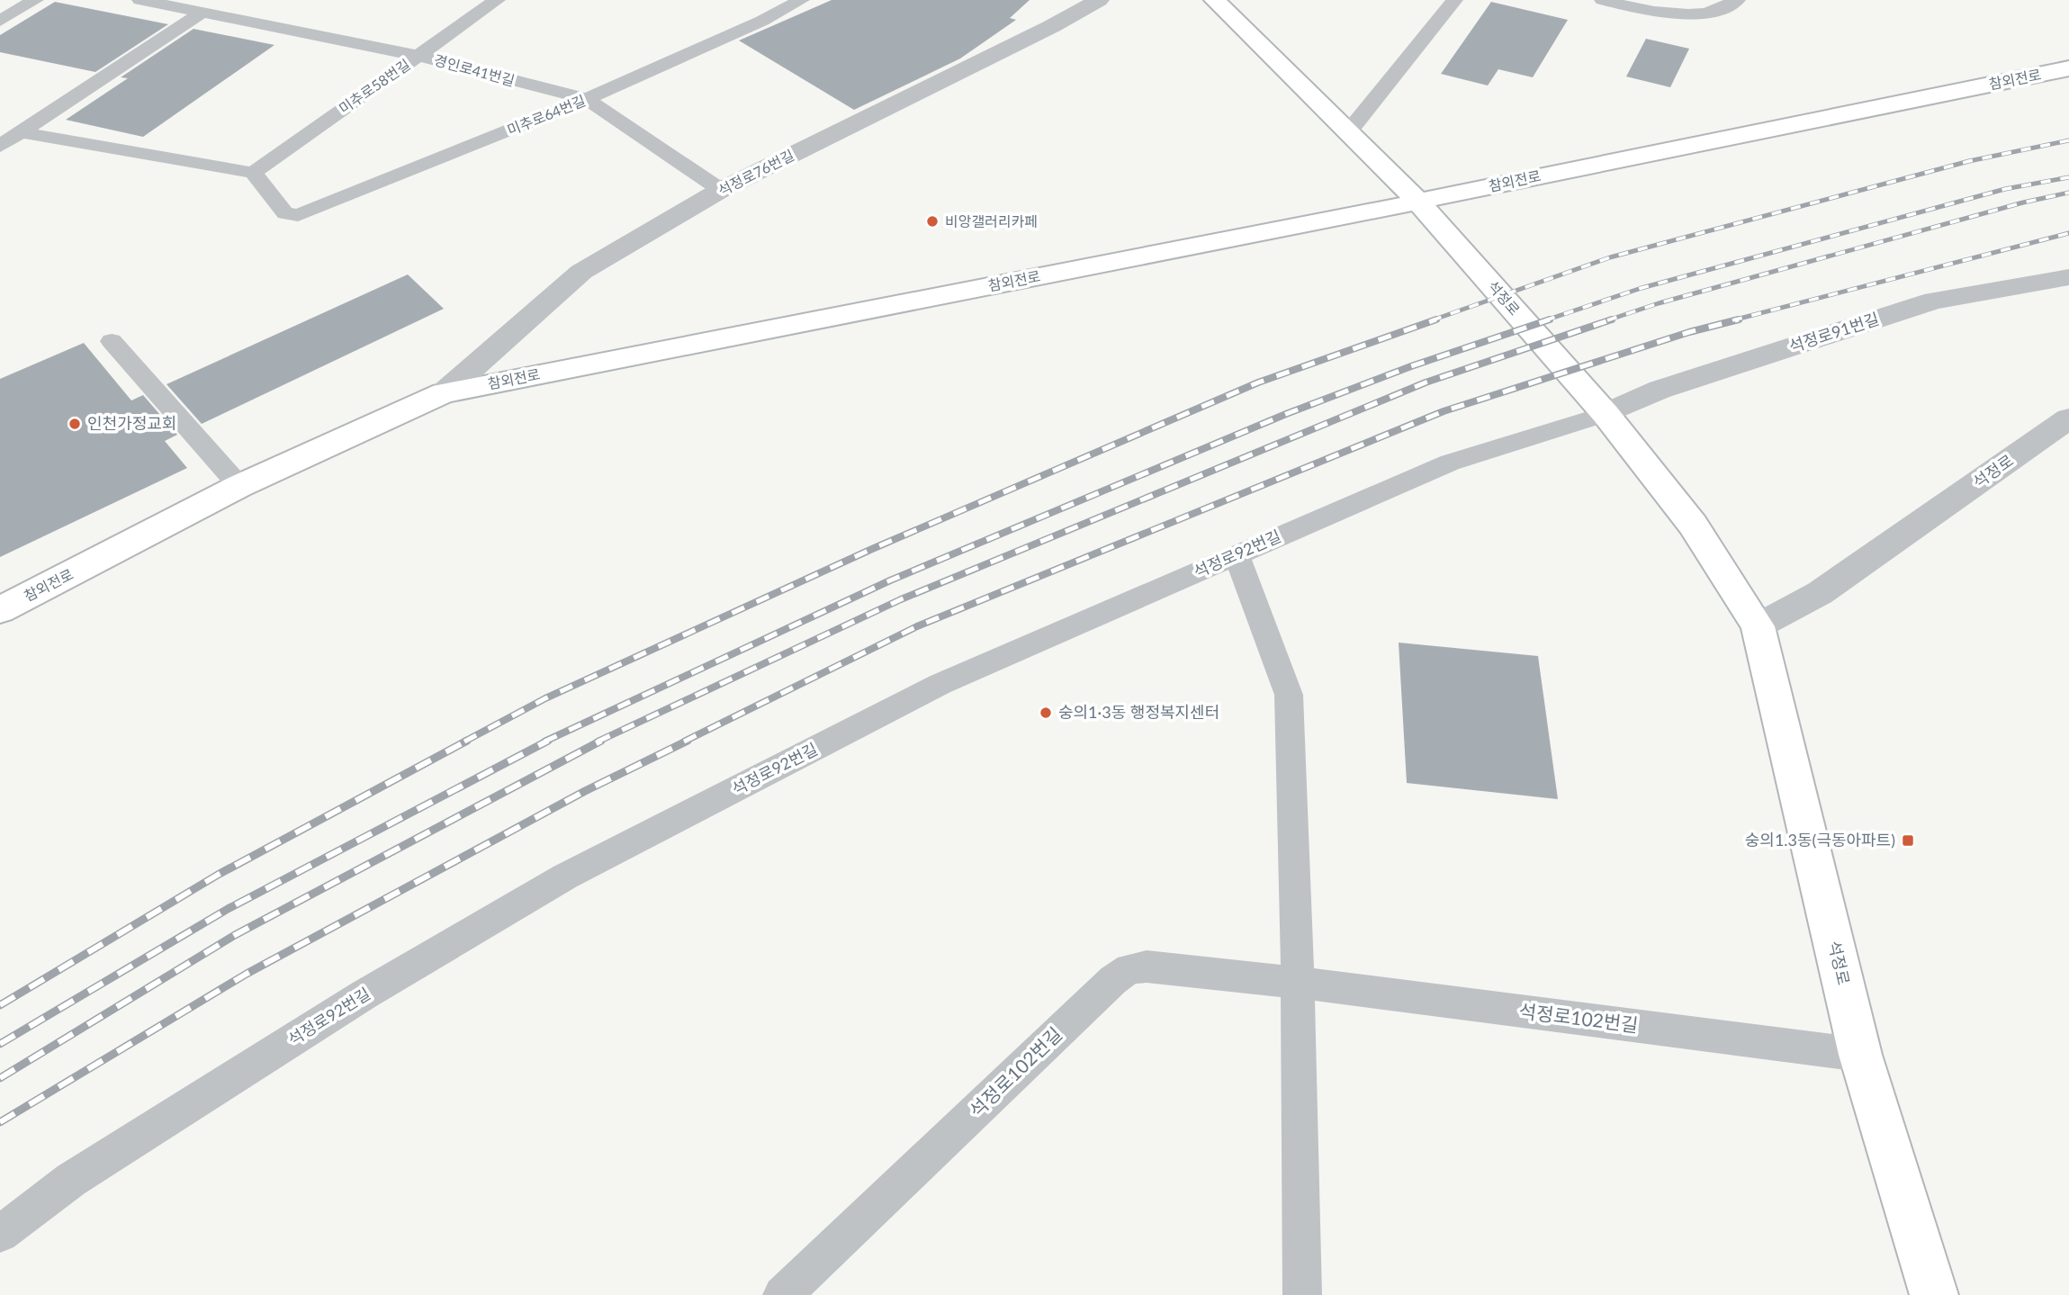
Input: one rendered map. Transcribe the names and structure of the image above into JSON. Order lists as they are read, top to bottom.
{
  "streets": {
    "main road": ["참외전로", "석정로"],
    "street": ["석정로76번길", "석정로91번길"],
    "lane": [
      "경인로41번길",
      "미추로58번길",
      "미추로64번길",
      "석정로92번길",
      "석정로102번길"
    ]
  },
  "crossings": [
    ["경인로41번길", "미추로58번길"],
    ["경인로41번길", "미추로64번길"],
    ["경인로41번길", "석정로76번길"],
    ["참외전로", "석정로76번길"],
    ["참외전로", "석정로"],
    ["미추로58번길", "미추로64번길"],
    ["석정로", "석정로91번길"],
    ["석정로", "석정로92번길"],
    ["석정로", "석정로102번길"],
    ["석정로91번길", "석정로92번길"]
  ],
  "places": {
    "other": ["비앙갤러리카페", "인천가정교회", "숭의1·3동 행정복지센터"],
    "transit": ["숭의1.3동(극동아파트)"]
  }
}
